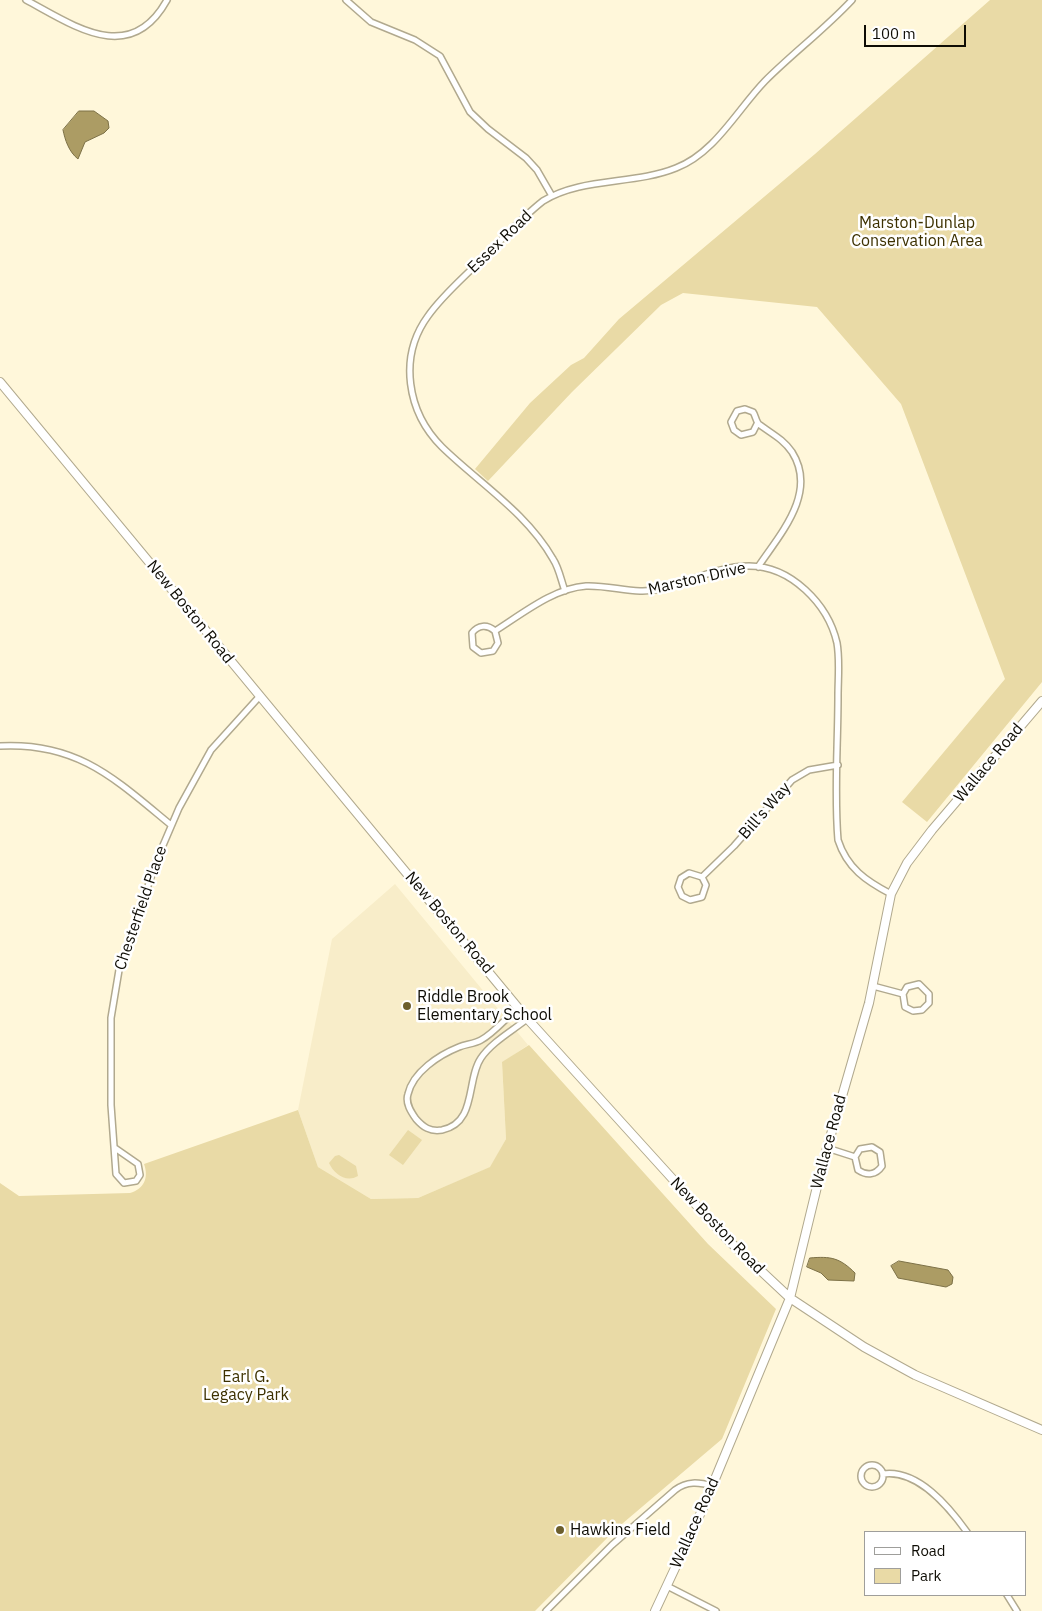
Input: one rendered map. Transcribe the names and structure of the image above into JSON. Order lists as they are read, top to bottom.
{
  "streets": {
    "street": [
      "Essex Road",
      "Marston Drive",
      "New Boston Road",
      "Wallace Road",
      "Bill's Way",
      "Chesterfield Place"
    ]
  },
  "crossings": [
    ["Essex Road", "Marston Drive"],
    ["Marston Drive", "Wallace Road"],
    ["Marston Drive", "Bill's Way"],
    ["New Boston Road", "Wallace Road"],
    ["New Boston Road", "Chesterfield Place"]
  ],
  "parks": ["Marston-Dunlap Conservation Area", "Earl G. Legacy Park"],
  "places": ["Riddle Brook Elementary School", "Hawkins Field"],
  "legend": ["Road", "Park"],
  "scale_bar": "100 m"
}
